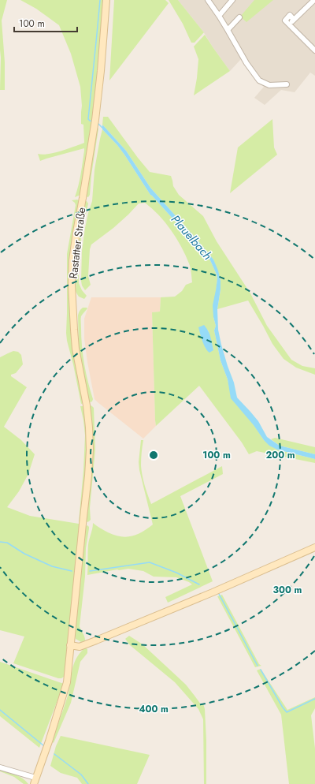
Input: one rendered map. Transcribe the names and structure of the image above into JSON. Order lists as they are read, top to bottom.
{
  "streets": {
    "main road": ["Rastatter Straße"]
  },
  "water": ["Plauelbach"],
  "scale_bar": "100 m",
  "rings": [
    "100 m",
    "200 m",
    "300 m",
    "400 m"
  ]
}
